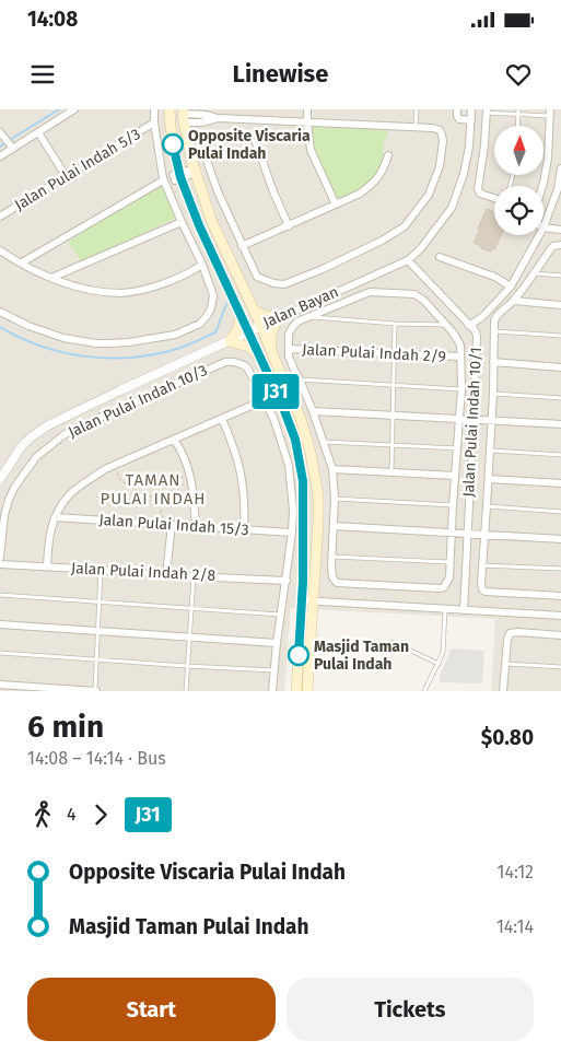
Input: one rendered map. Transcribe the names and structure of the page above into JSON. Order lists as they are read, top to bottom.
{
  "streets": {
    "street": [
      "Jalan Pulai Indah 5/3",
      "Jalan Bayan",
      "Jalan Pulai Indah 2/9",
      "Jalan Pulai Indah 10/3",
      "Jalan Pulai Indah 10/1",
      "Jalan Pulai Indah 15/3",
      "Jalan Pulai Indah 2/8"
    ]
  },
  "crossings": [
    ["Jalan Bayan", "Jalan Pulai Indah 10/1"],
    ["Jalan Pulai Indah 2/9", "Jalan Pulai Indah 10/1"]
  ],
  "districts": ["TAMAN PULAI INDAH"],
  "places": ["Opposite Viscaria Pulai Indah", "Masjid Taman Pulai Indah"],
  "lines": ["bus line J31"],
  "north": "top",
  "page": {
    "status": "14:08",
    "header": "Linewise",
    "on_map": "J31",
    "heading": ["6 min", "14:08 – 14:14 · Bus", "$0.80"],
    "legs": ["4", "J31"],
    "list": [
      {
        "name": "Opposite Viscaria Pulai Indah",
        "value": "14:12"
      },
      {
        "name": "Masjid Taman Pulai Indah",
        "value": "14:14"
      }
    ],
    "buttons": ["Start", "Tickets"]
  }
}
